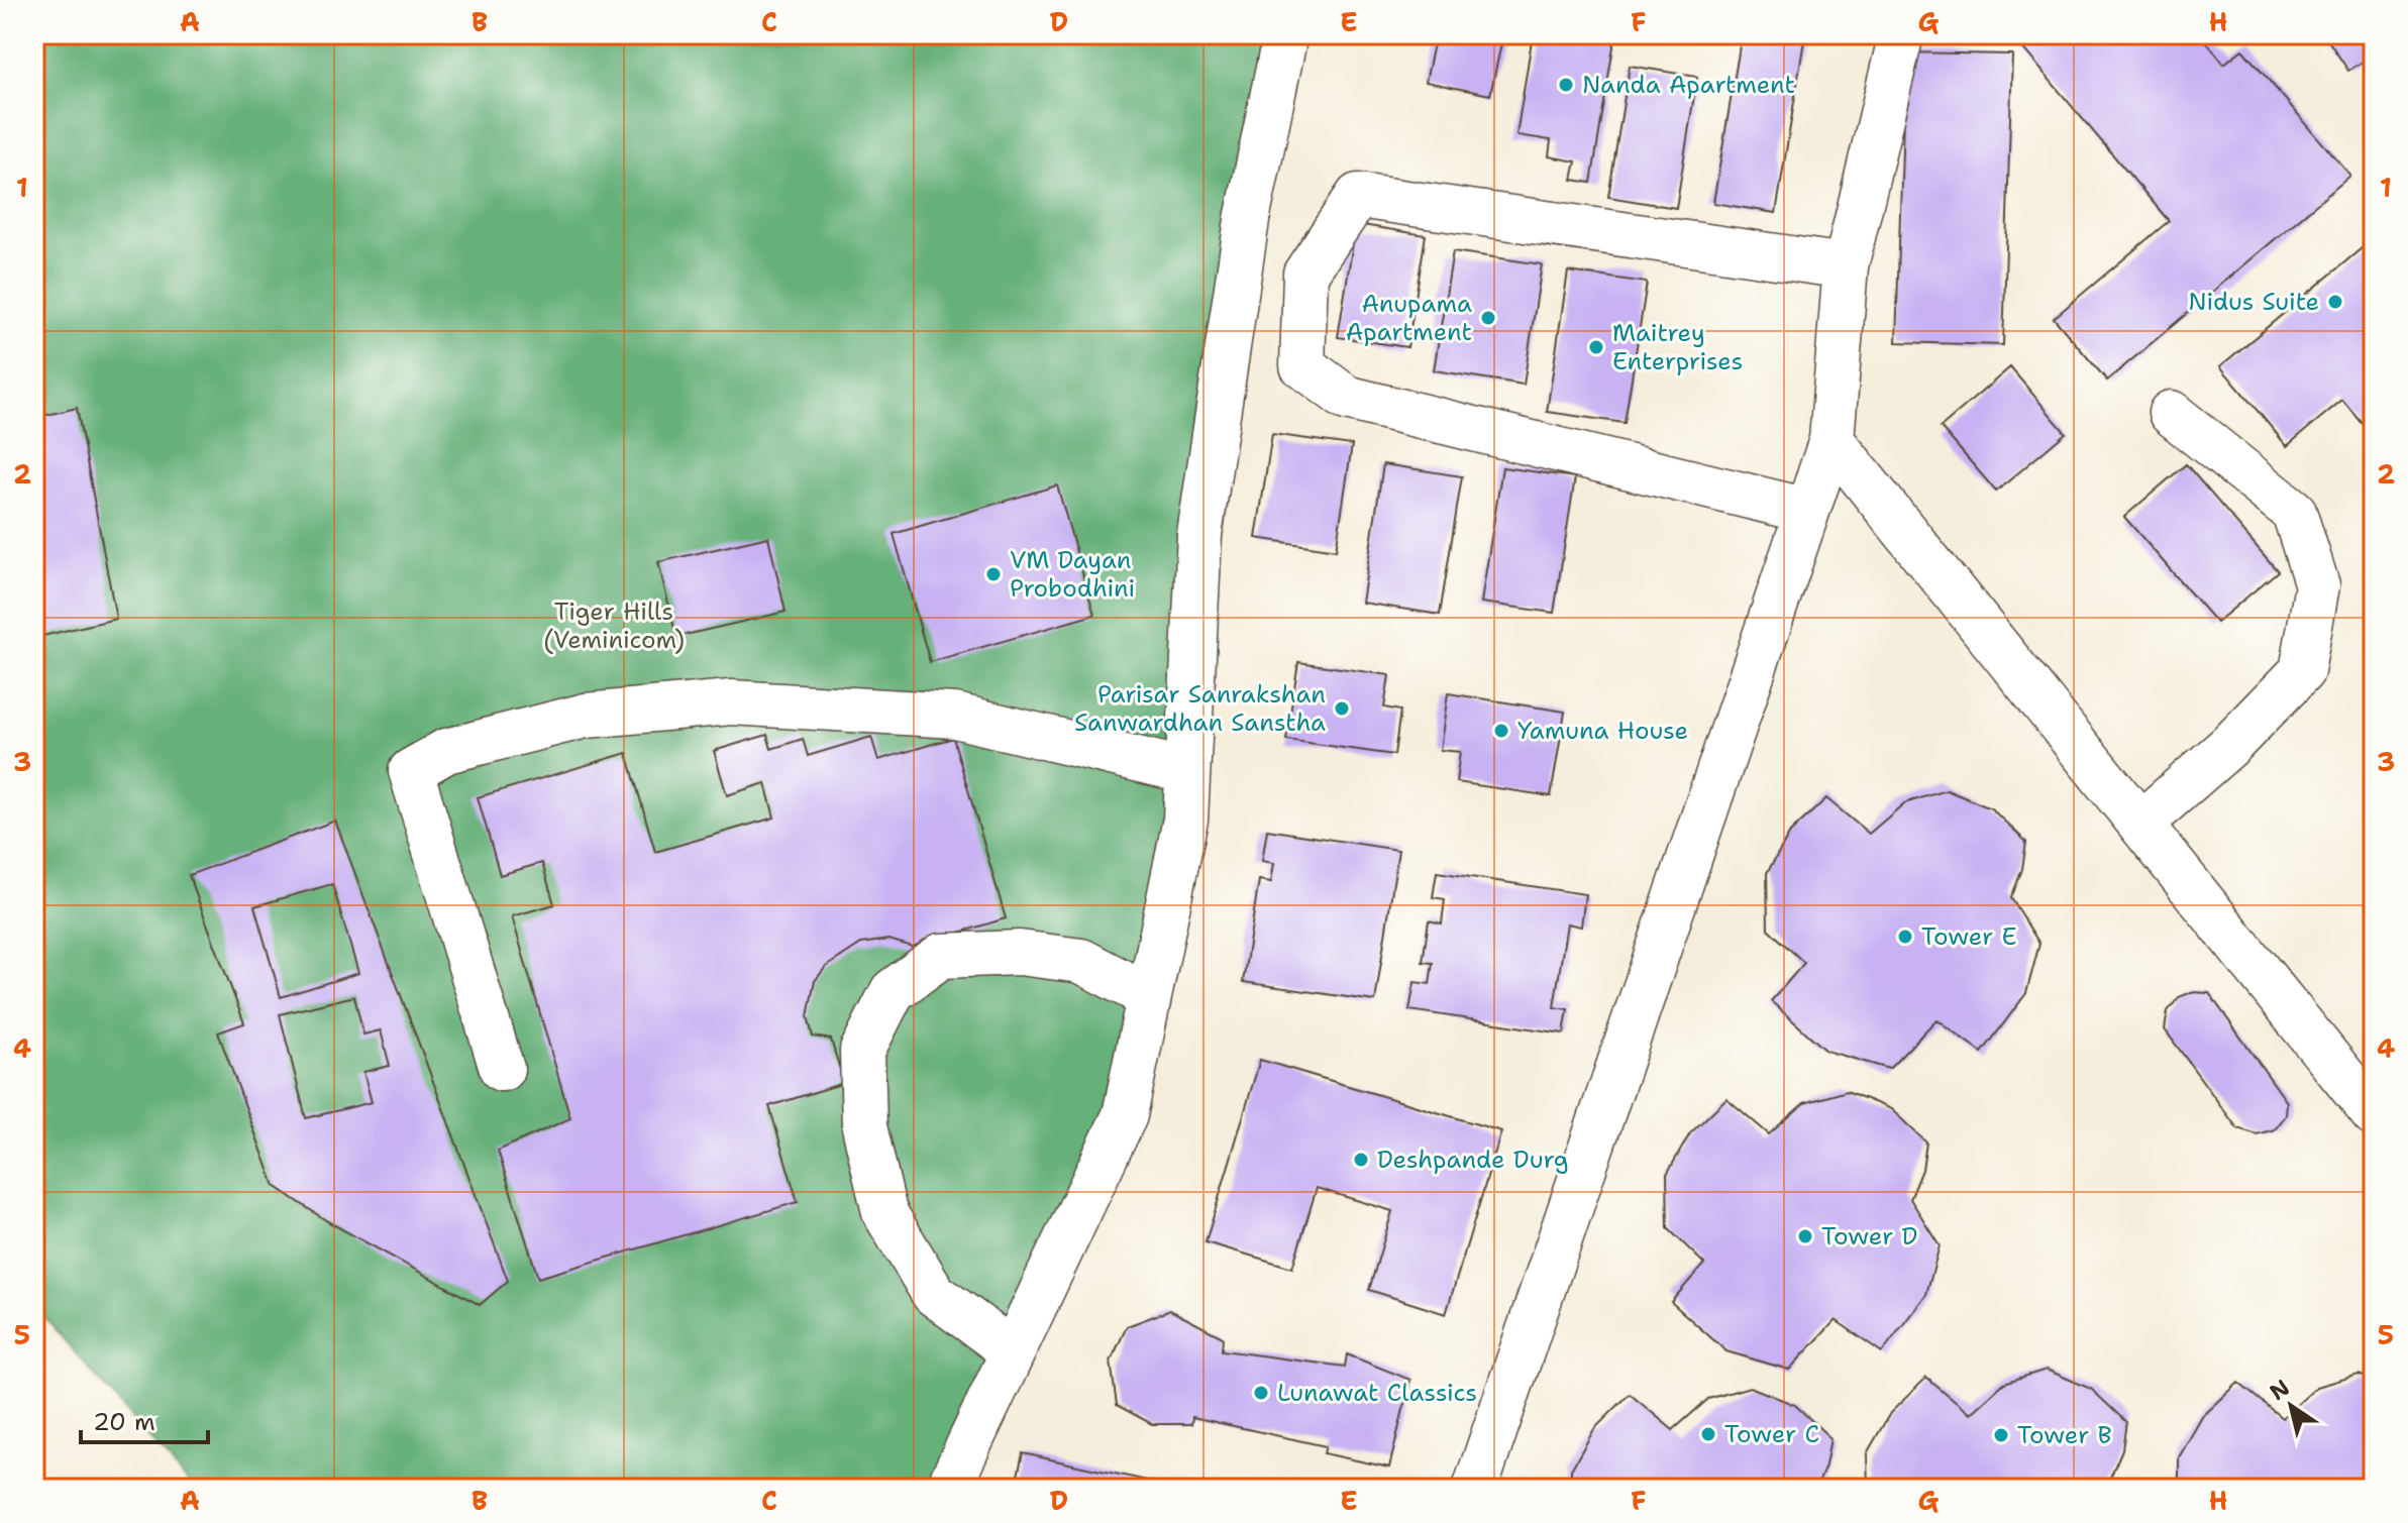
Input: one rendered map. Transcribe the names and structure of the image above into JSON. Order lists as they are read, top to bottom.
{
  "parks": ["Tiger Hills (Veminicom)"],
  "places": [
    "Nanda Apartment",
    "Nidus Suite",
    "Anupama Apartment",
    "Maitrey Enterprises",
    "VM Dayan Probodhini",
    "Parisar Sanrakshan Sanwardhan Sanstha",
    "Yamuna House",
    "Tower E",
    "Deshpande Durg",
    "Tower D",
    "Lunawat Classics",
    "Tower C",
    "Tower B"
  ],
  "scale_bar": "20 m",
  "north": "top left",
  "grid": {
    "columns": [
      "A",
      "B",
      "C",
      "D",
      "E",
      "F",
      "G",
      "H"
    ],
    "rows": [
      "1",
      "2",
      "3",
      "4",
      "5"
    ]
  }
}
